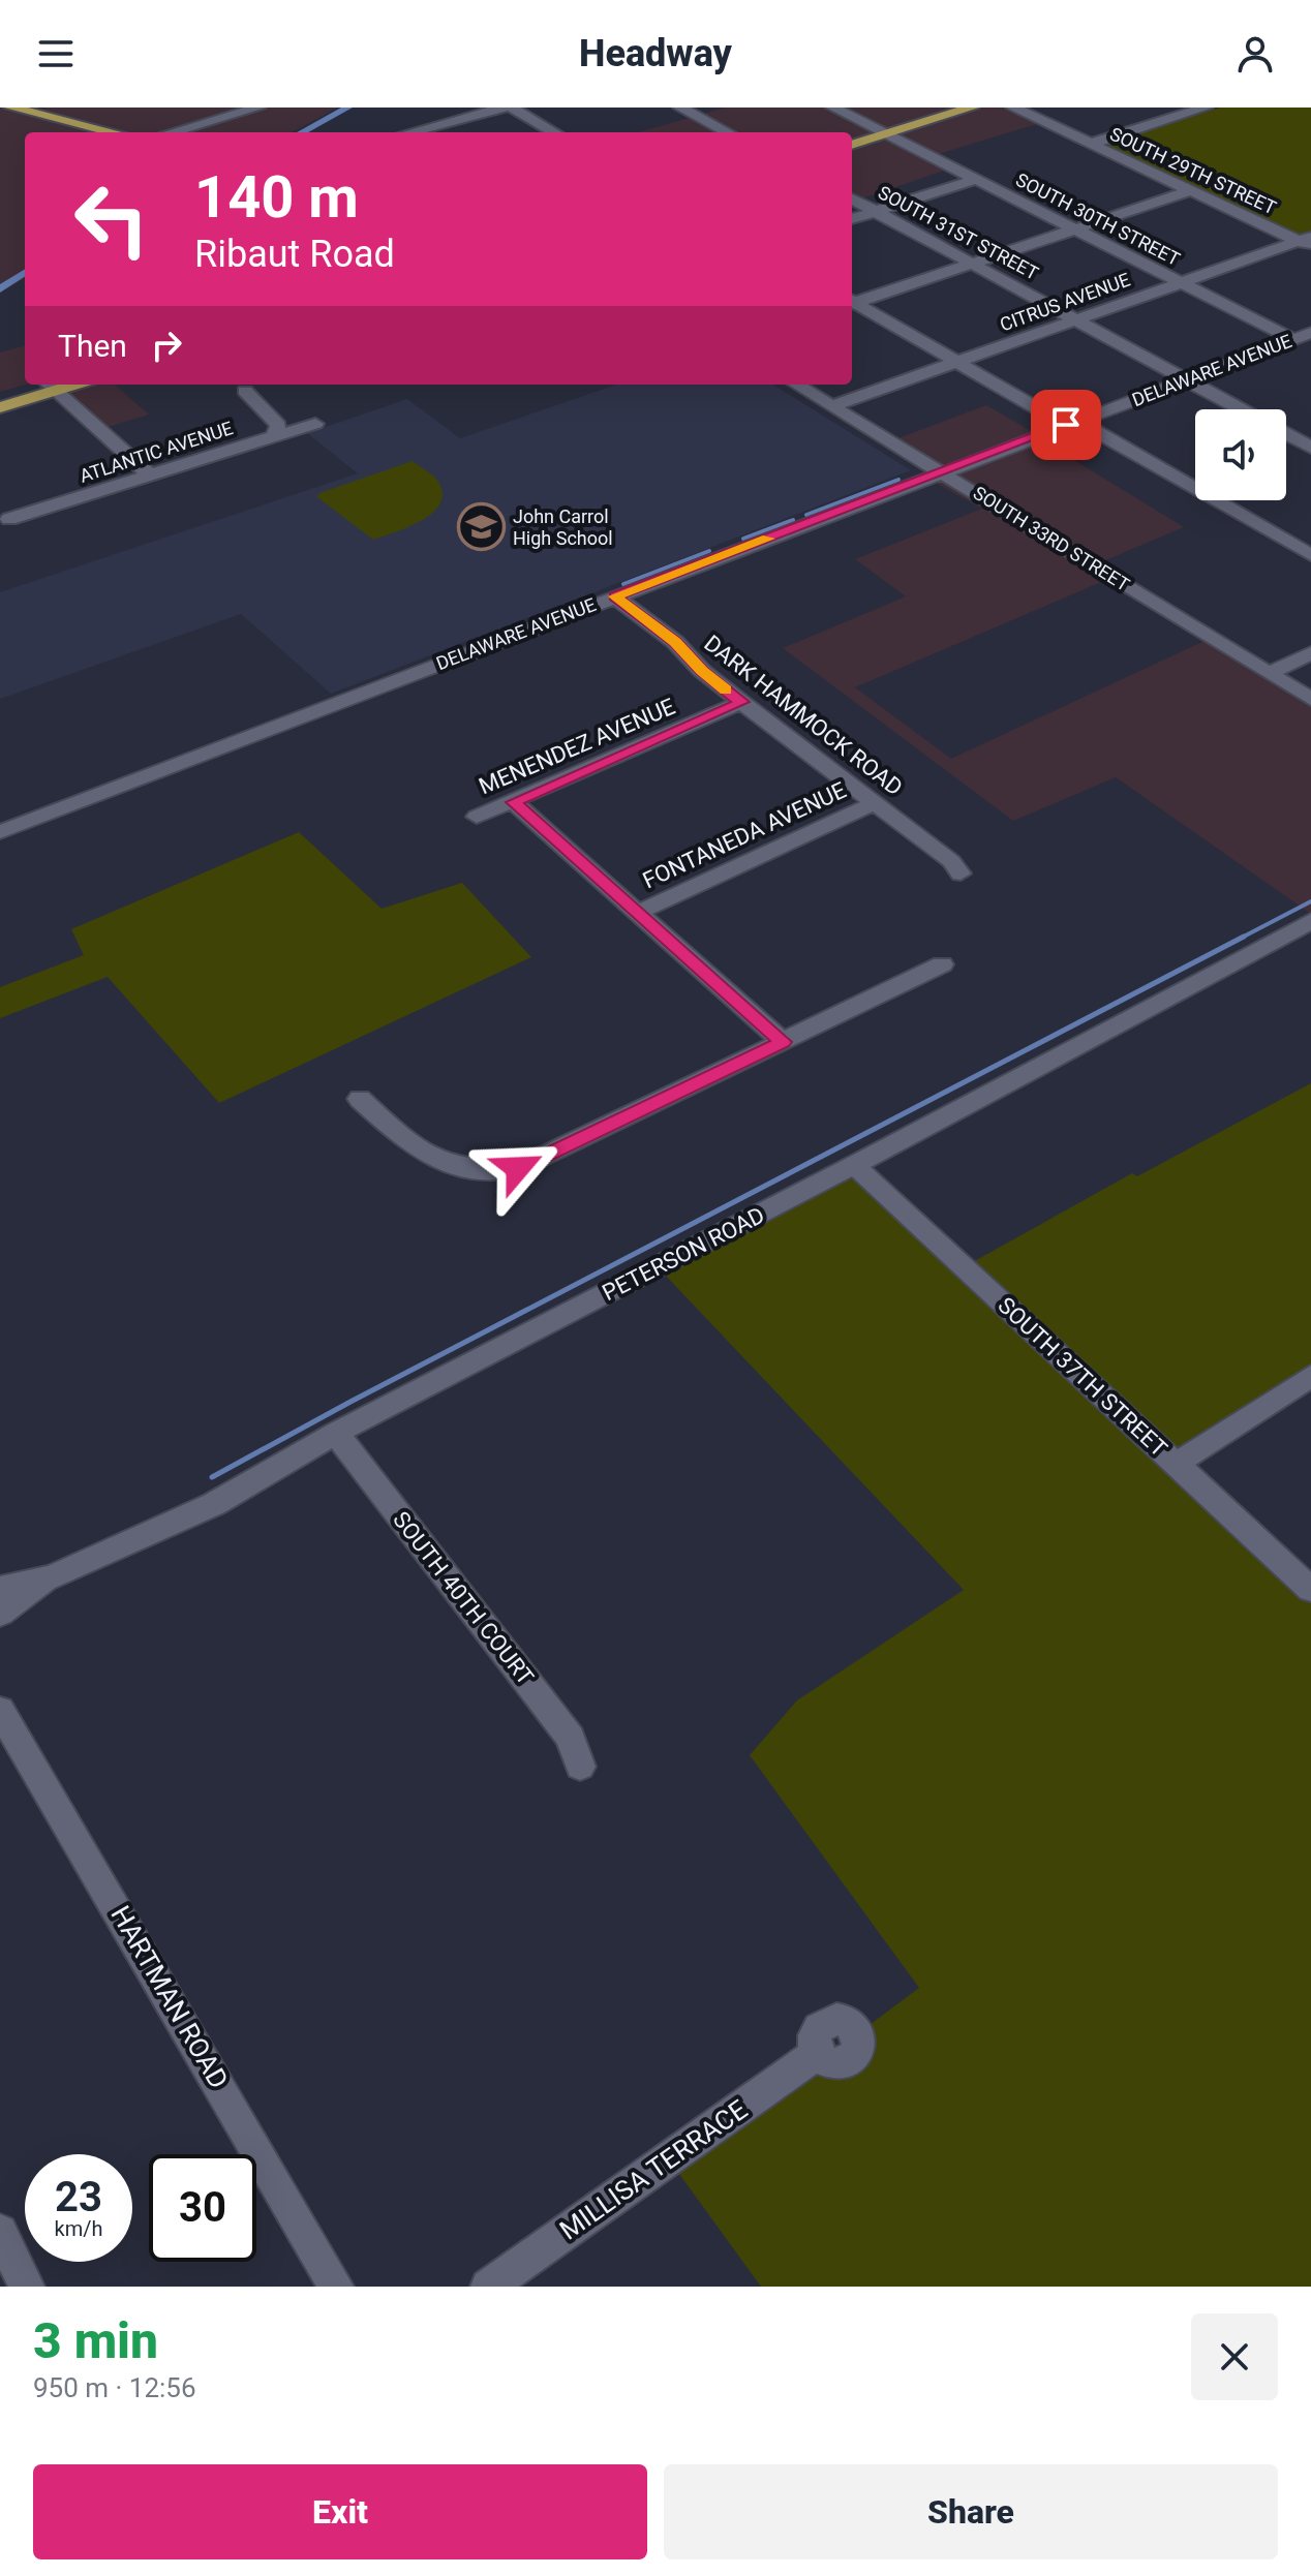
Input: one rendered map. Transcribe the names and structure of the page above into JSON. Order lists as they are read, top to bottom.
{
  "streets": {
    "street": [
      "SOUTH 29TH STREET",
      "SOUTH 30TH STREET",
      "SOUTH 31ST STREET",
      "CITRUS AVENUE",
      "DELAWARE AVENUE",
      "ATLANTIC AVENUE",
      "SOUTH 33RD STREET",
      "DARK HAMMOCK ROAD",
      "MENENDEZ AVENUE",
      "FONTANEDA AVENUE",
      "PETERSON ROAD",
      "SOUTH 37TH STREET",
      "SOUTH 40TH COURT",
      "HARTMAN ROAD",
      "MILLISA TERRACE"
    ]
  },
  "crossings": [
    ["SOUTH 29TH STREET", "CITRUS AVENUE"],
    ["SOUTH 30TH STREET", "CITRUS AVENUE"],
    ["SOUTH 30TH STREET", "DELAWARE AVENUE"],
    ["SOUTH 31ST STREET", "CITRUS AVENUE"],
    ["SOUTH 31ST STREET", "DELAWARE AVENUE"],
    ["CITRUS AVENUE", "SOUTH 33RD STREET"],
    ["DELAWARE AVENUE", "SOUTH 33RD STREET"],
    ["DELAWARE AVENUE", "DARK HAMMOCK ROAD"],
    ["DARK HAMMOCK ROAD", "MENENDEZ AVENUE"],
    ["DARK HAMMOCK ROAD", "FONTANEDA AVENUE"],
    ["PETERSON ROAD", "SOUTH 37TH STREET"],
    ["PETERSON ROAD", "SOUTH 40TH COURT"]
  ],
  "places": {
    "school or university": ["John Carrol High School"]
  },
  "page": {
    "header": "Headway",
    "turn": ["140 m", "Ribaut Road"],
    "then": "Then",
    "speed": "23 km/h",
    "limit": "30",
    "heading": ["3 min", "950 m · 12:56"],
    "buttons": ["Exit", "Share"]
  }
}
